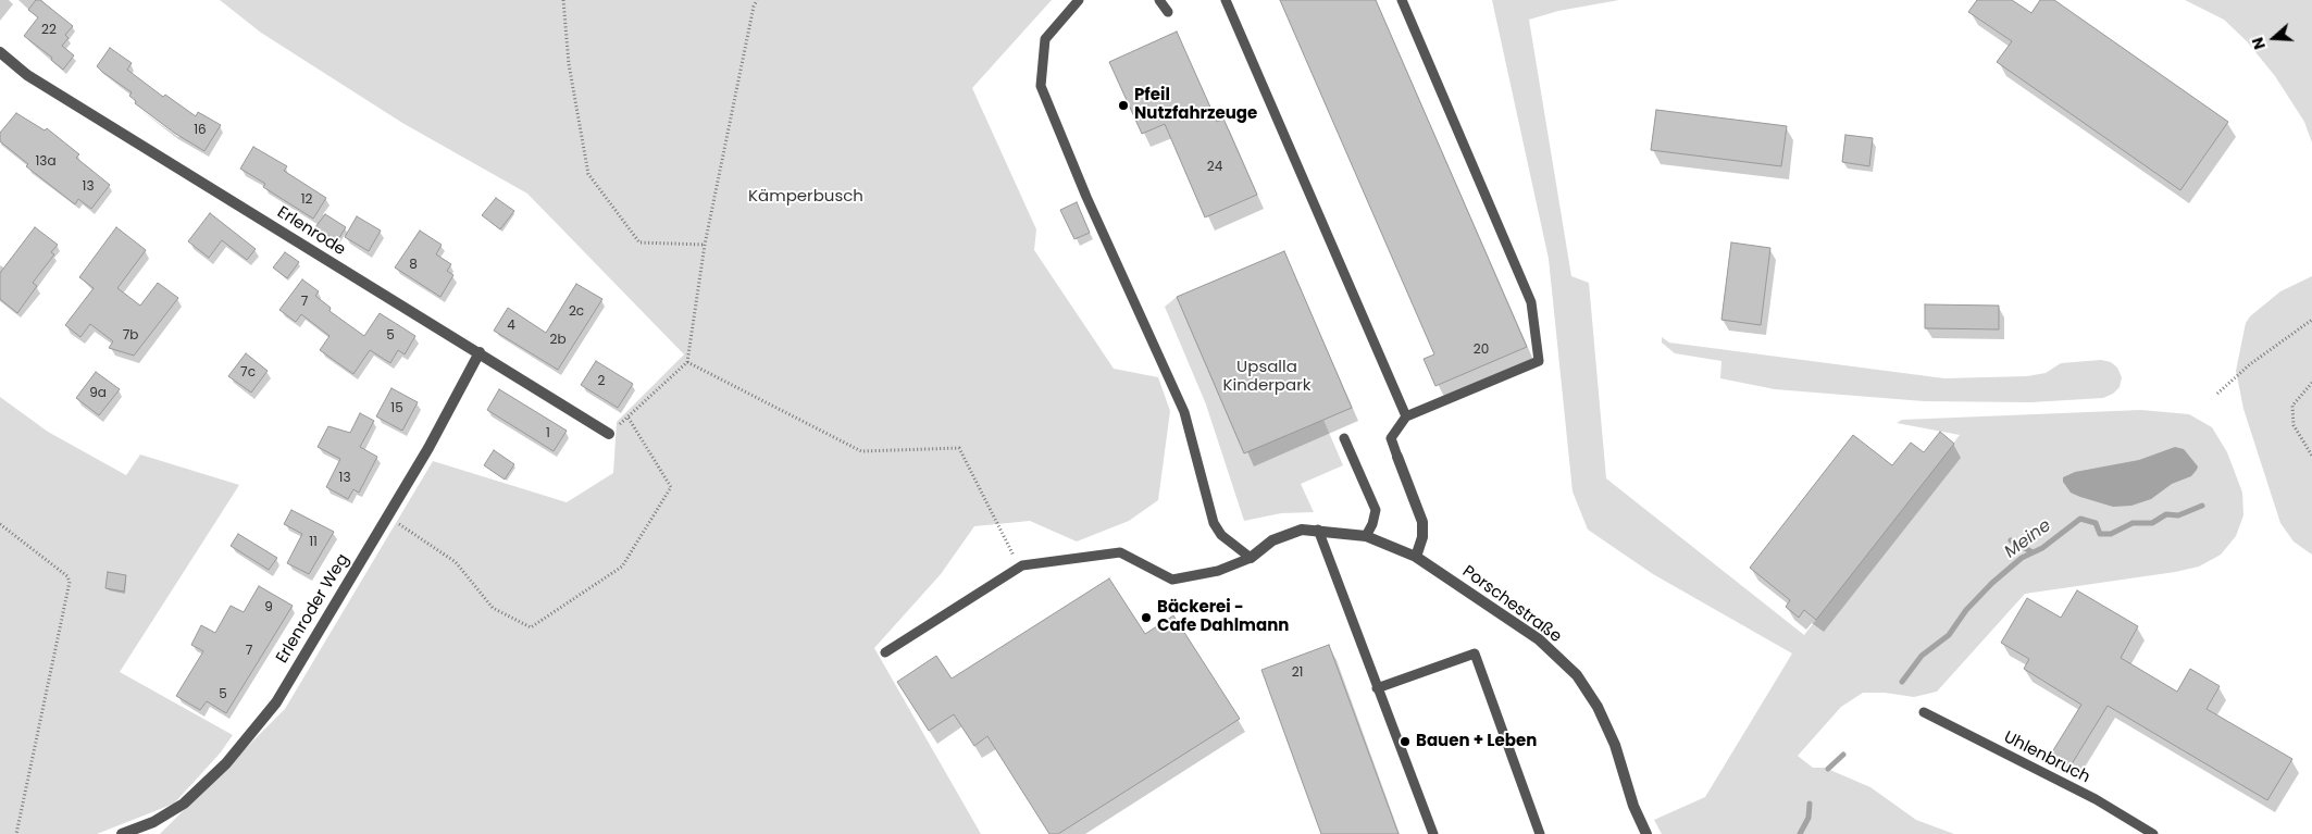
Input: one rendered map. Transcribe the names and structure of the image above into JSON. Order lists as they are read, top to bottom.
{
  "streets": {
    "street": ["Erlenrode", "Porschestraße", "Erlenroder Weg"],
    "lane": ["Uhlenbruch"]
  },
  "crossings": [
    ["Erlenrode", "Erlenroder Weg"]
  ],
  "water": ["Meine"],
  "parks": ["Kämperbusch", "Upsalla Kinderpark"],
  "places": ["Pfeil Nutzfahrzeuge", "Bäckerei - Cafe Dahlmann", "Bauen + Leben"],
  "house_numbers": [
    "22",
    "16",
    "13a",
    "24",
    "13",
    "12",
    "8",
    "7",
    "2c",
    "4",
    "7b",
    "5",
    "2b",
    "20",
    "7c",
    "2",
    "9a",
    "15",
    "1",
    "13",
    "11",
    "9",
    "7",
    "21",
    "5"
  ],
  "north": "left"
}
